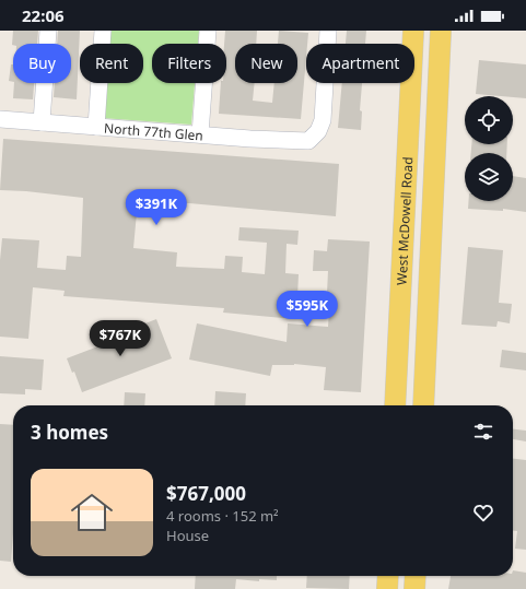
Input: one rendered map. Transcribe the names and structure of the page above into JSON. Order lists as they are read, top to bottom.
{
  "streets": {
    "main road": ["West McDowell Road"],
    "street": ["North 77th Glen"]
  },
  "page": {
    "status": "22:06",
    "chip": [
      "Buy",
      "Rent",
      "Filters",
      "New",
      "Apartment"
    ],
    "price": ["$391K", "$595K", "$767K"],
    "heading": "3 homes",
    "list": [
      {
        "name": "$767,000",
        "note": "4 rooms · 152 m² · House"
      }
    ]
  }
}
